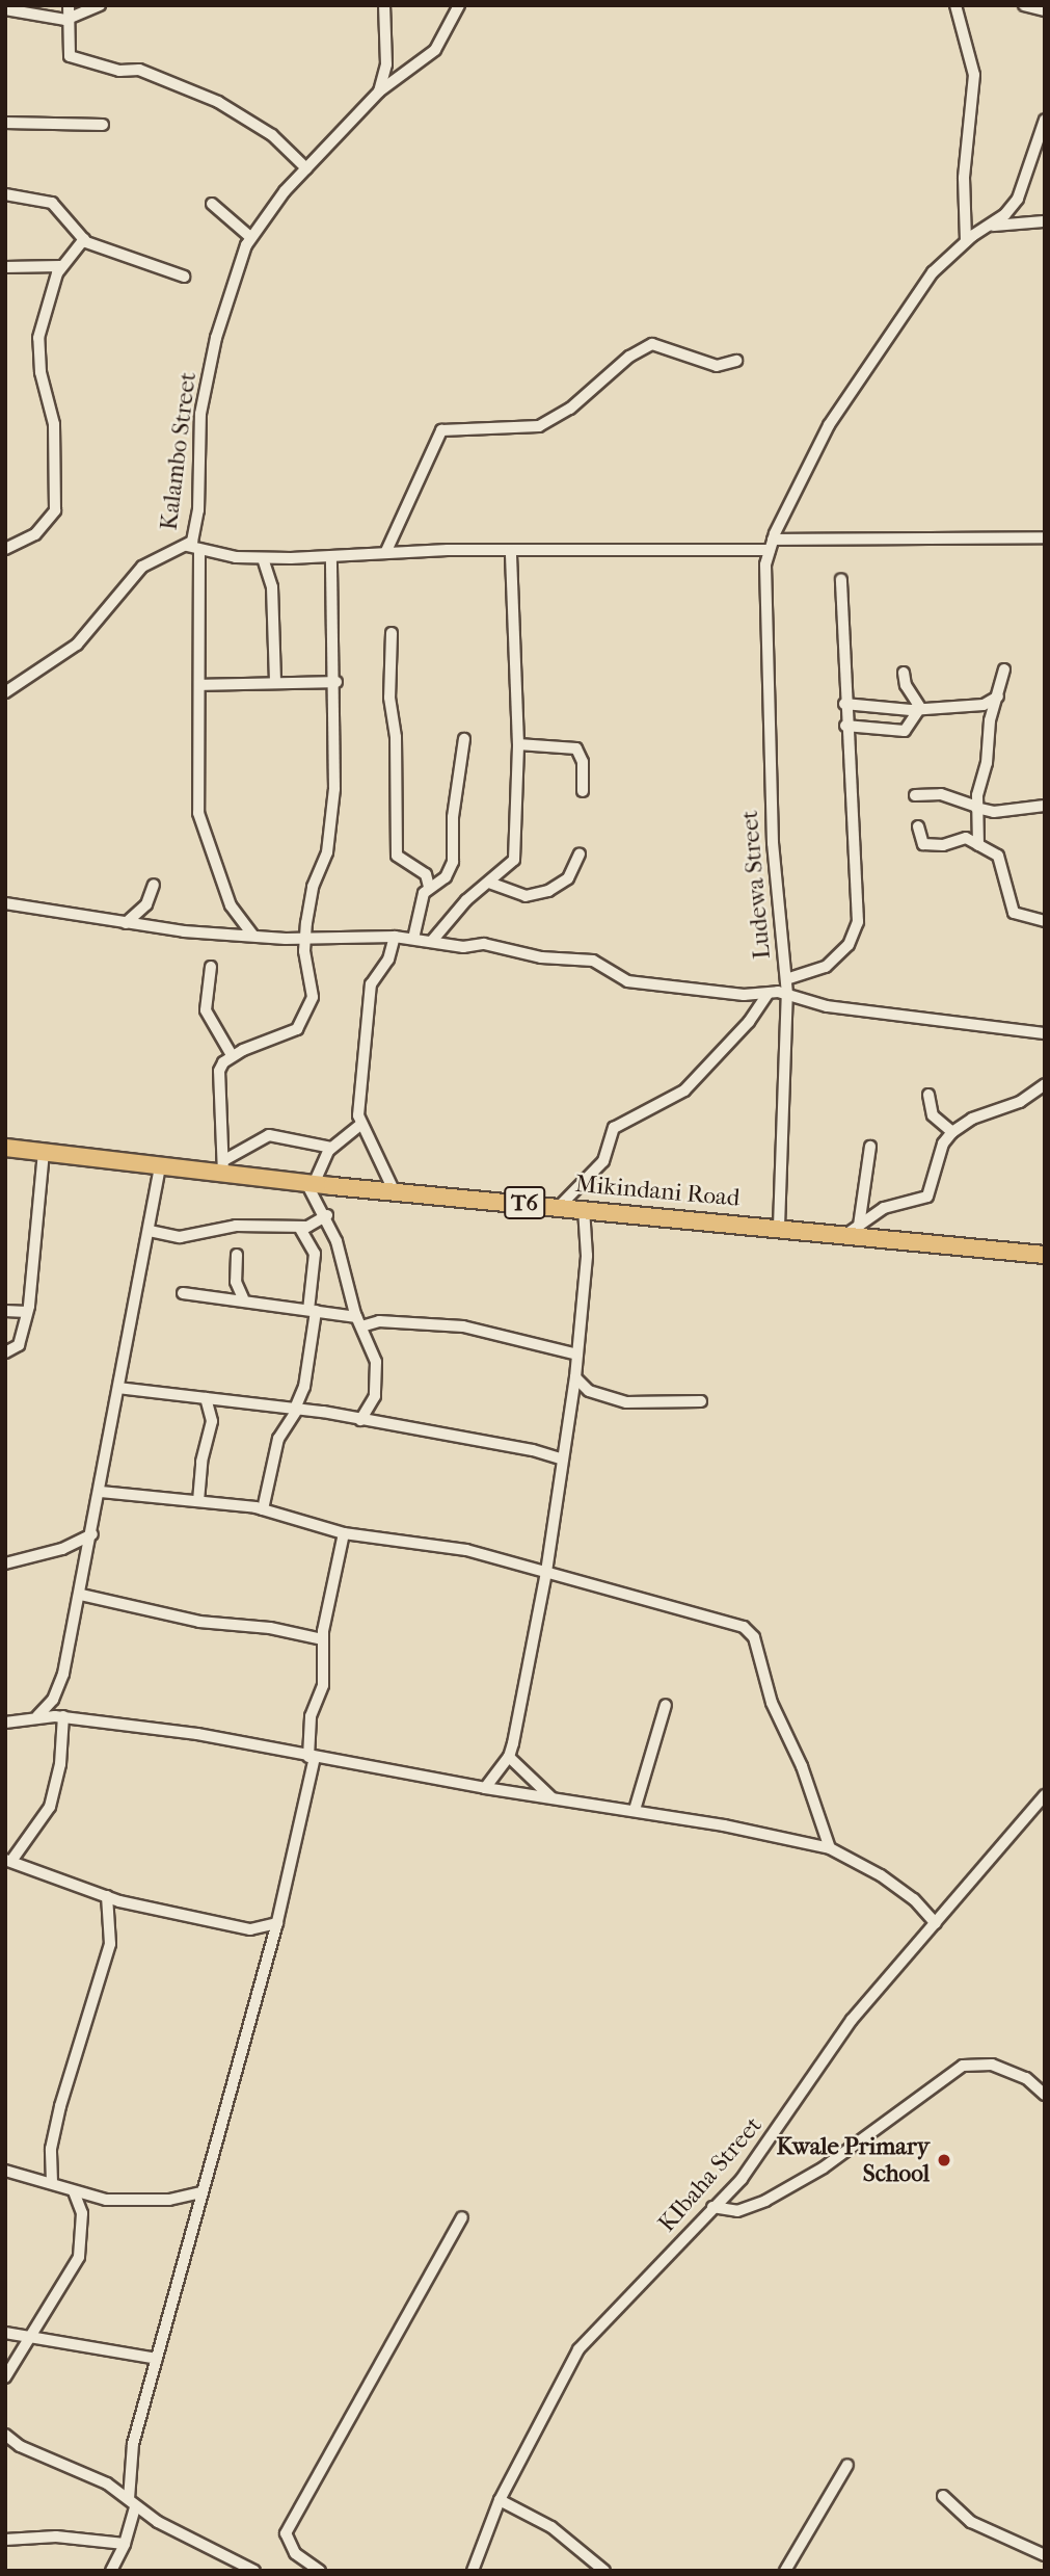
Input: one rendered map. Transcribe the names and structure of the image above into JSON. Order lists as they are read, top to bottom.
{
  "streets": {
    "highway": ["Mikindani Road", "T6"],
    "street": ["Kalambo Street", "Ludewa Street", "KIbaha Street"]
  },
  "crossings": [
    ["Ludewa Street", "Mikindani Road"]
  ],
  "places": ["Kwale Primary School"]
}
